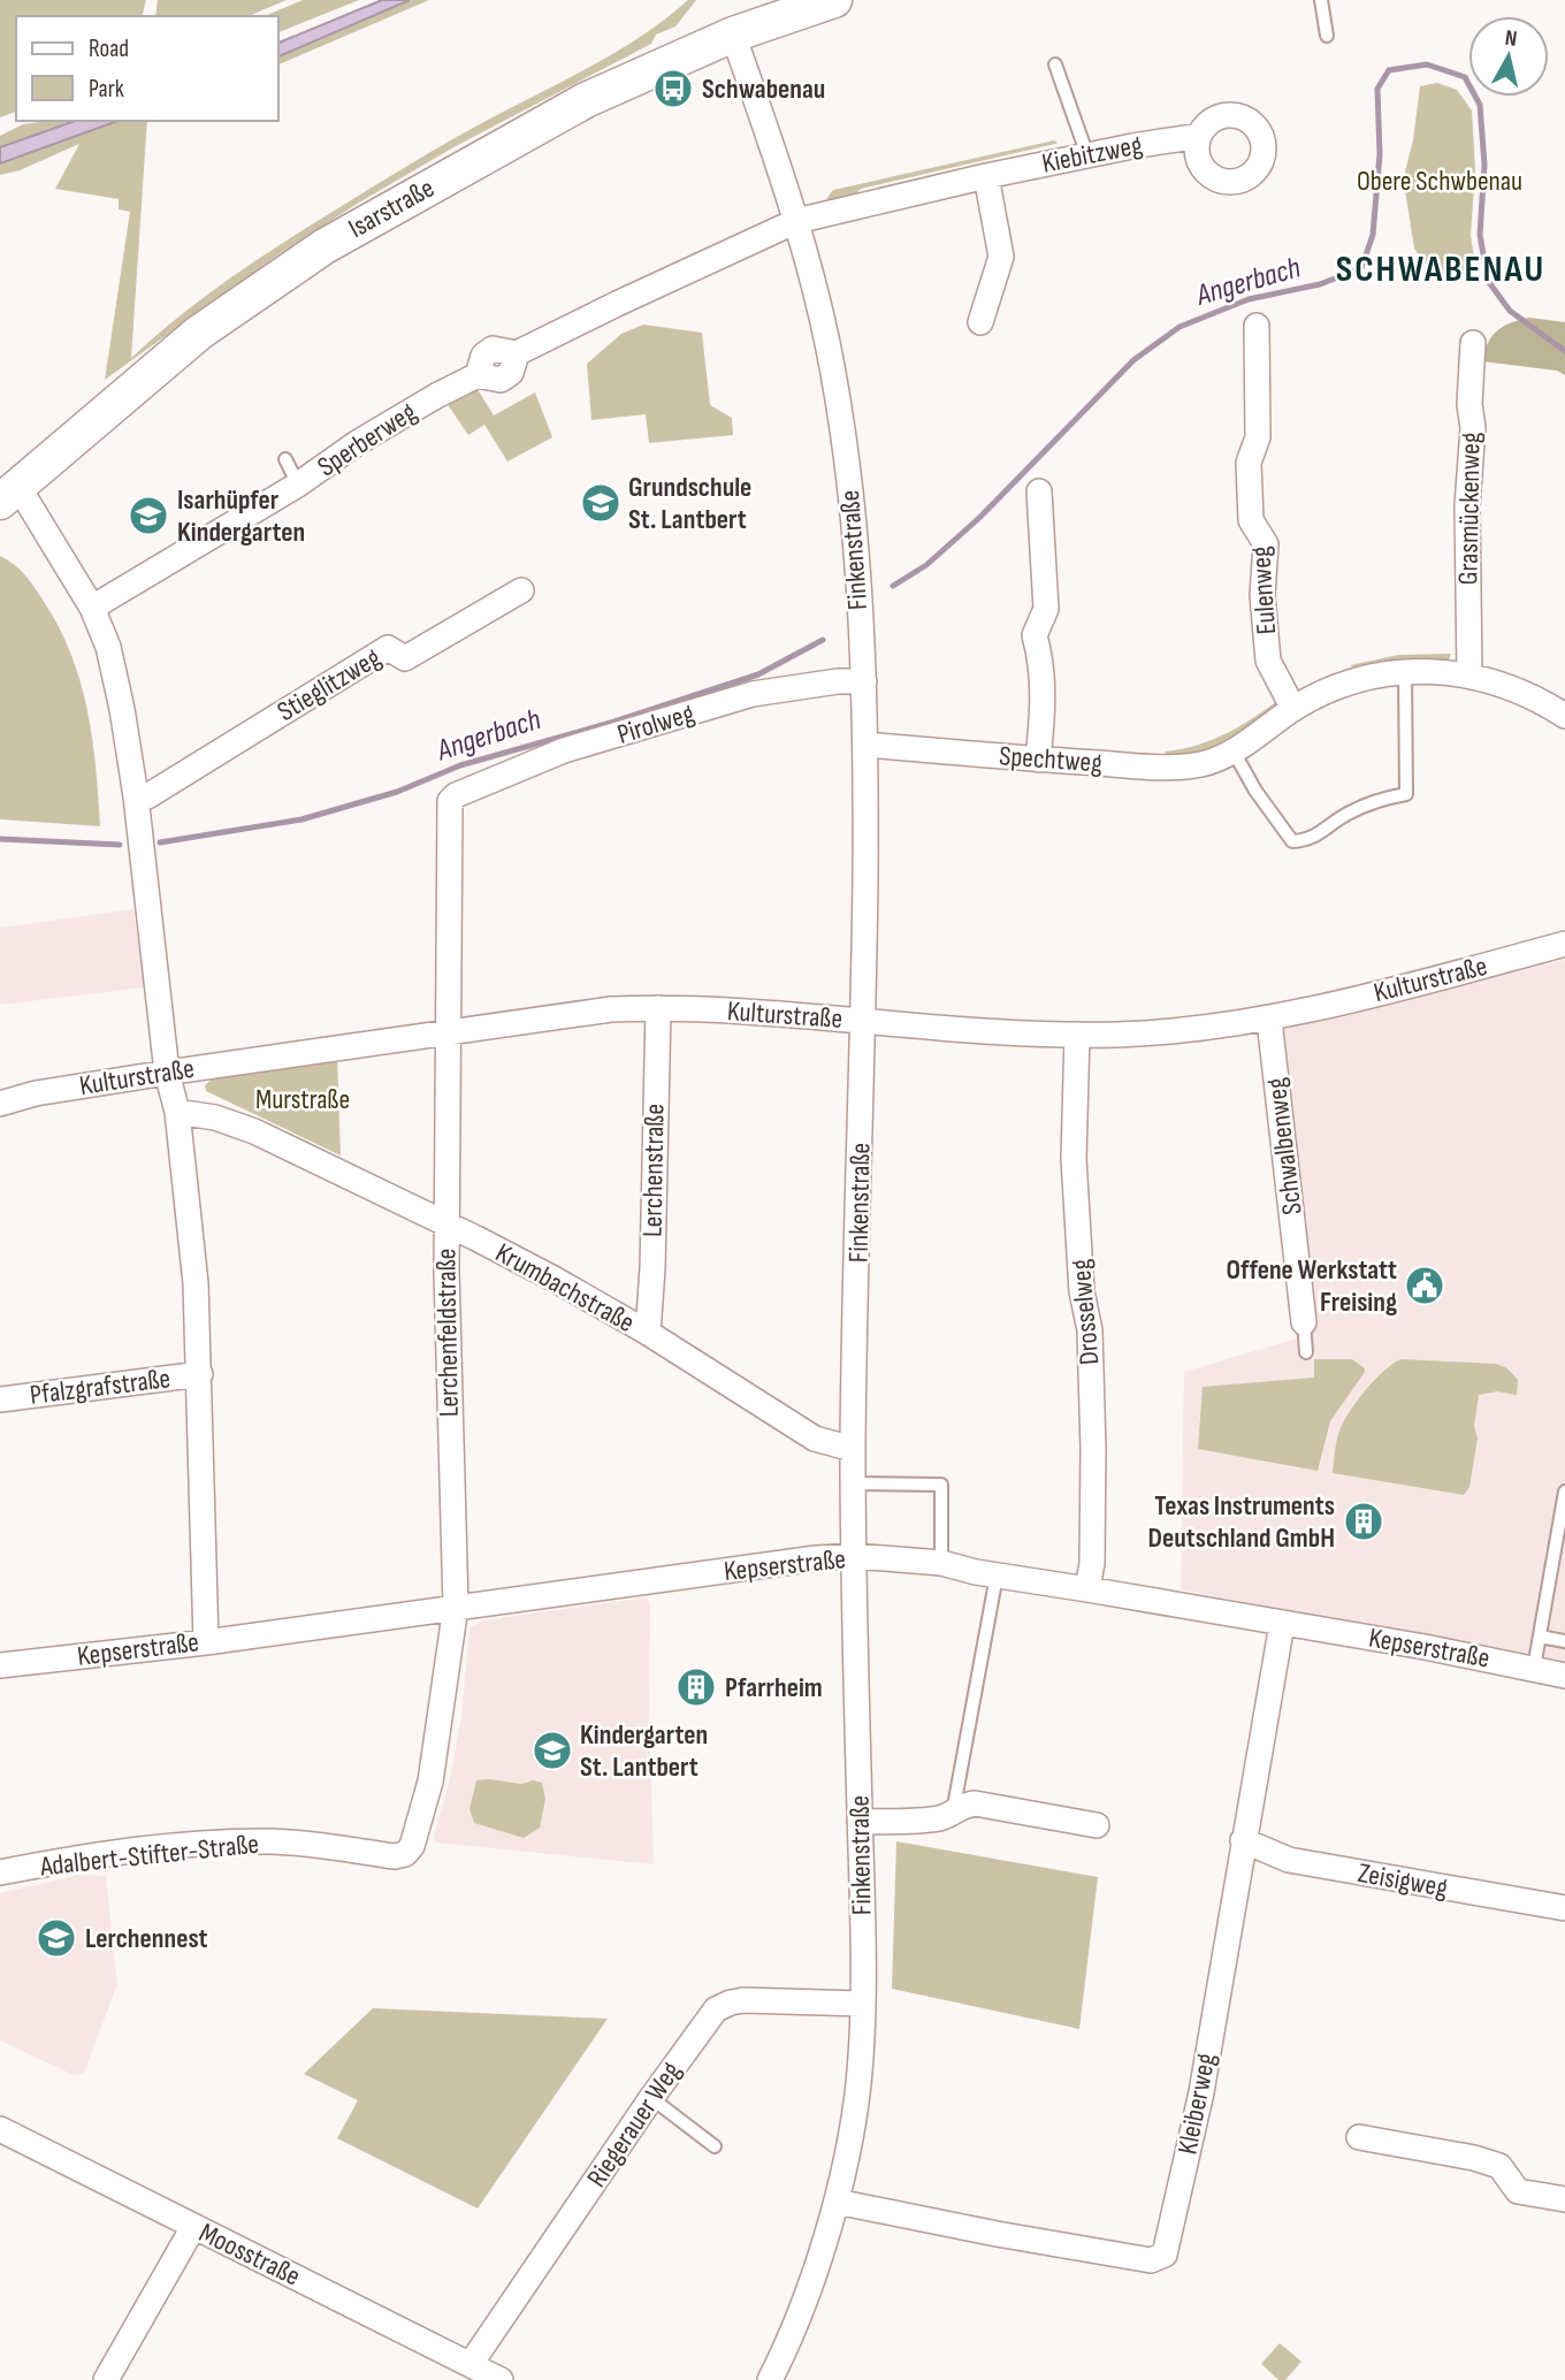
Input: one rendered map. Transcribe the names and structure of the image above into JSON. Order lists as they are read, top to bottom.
{
  "streets": {
    "main road": ["Isarstraße"],
    "street": [
      "Kiebitzweg",
      "Sperberweg",
      "Grasmückenweg",
      "Finkenstraße",
      "Eulenweg",
      "Stieglitzweg",
      "Pirolweg",
      "Spechtweg",
      "Kulturstraße",
      "Schwalbenweg",
      "Lerchenstraße",
      "Krumbachstraße",
      "Drosselweg",
      "Lerchenfeldstraße",
      "Pfalzgrafstraße",
      "Kepserstraße",
      "Adalbert-Stifter-Straße",
      "Zeisigweg",
      "Kleiberweg",
      "Riegerauer Weg",
      "Moosstraße"
    ]
  },
  "crossings": [
    ["Kiebitzweg", "Sperberweg"],
    ["Kiebitzweg", "Finkenstraße"],
    ["Isarstraße", "Finkenstraße"],
    ["Sperberweg", "Finkenstraße"],
    ["Grasmückenweg", "Spechtweg"],
    ["Finkenstraße", "Pirolweg"],
    ["Finkenstraße", "Spechtweg"],
    ["Finkenstraße", "Kulturstraße"],
    ["Finkenstraße", "Krumbachstraße"],
    ["Finkenstraße", "Kepserstraße"],
    ["Finkenstraße", "Kleiberweg"],
    ["Finkenstraße", "Riegerauer Weg"],
    ["Eulenweg", "Spechtweg"],
    ["Pirolweg", "Lerchenfeldstraße"],
    ["Kulturstraße", "Schwalbenweg"],
    ["Kulturstraße", "Lerchenstraße"],
    ["Kulturstraße", "Drosselweg"],
    ["Kulturstraße", "Lerchenfeldstraße"],
    ["Lerchenstraße", "Krumbachstraße"],
    ["Krumbachstraße", "Lerchenfeldstraße"],
    ["Drosselweg", "Kepserstraße"],
    ["Lerchenfeldstraße", "Kepserstraße"],
    ["Lerchenfeldstraße", "Adalbert-Stifter-Straße"],
    ["Kepserstraße", "Kleiberweg"],
    ["Zeisigweg", "Kleiberweg"],
    ["Riegerauer Weg", "Moosstraße"]
  ],
  "districts": ["SCHWABENAU"],
  "water": ["Angerbach"],
  "parks": ["Obere Schwbenau", "Murstraße"],
  "places": {
    "bus stop": ["Schwabenau"],
    "school or university": [
      "Grundschule St. Lantbert",
      "Isarhüpfer Kindergarten",
      "Kindergarten St. Lantbert",
      "Lerchennest"
    ],
    "public building": ["Offene Werkstatt Freising"],
    "building": ["Texas Instruments Deutschland GmbH", "Pfarrheim"]
  },
  "legend": ["Road", "Park"],
  "north": "top"
}
